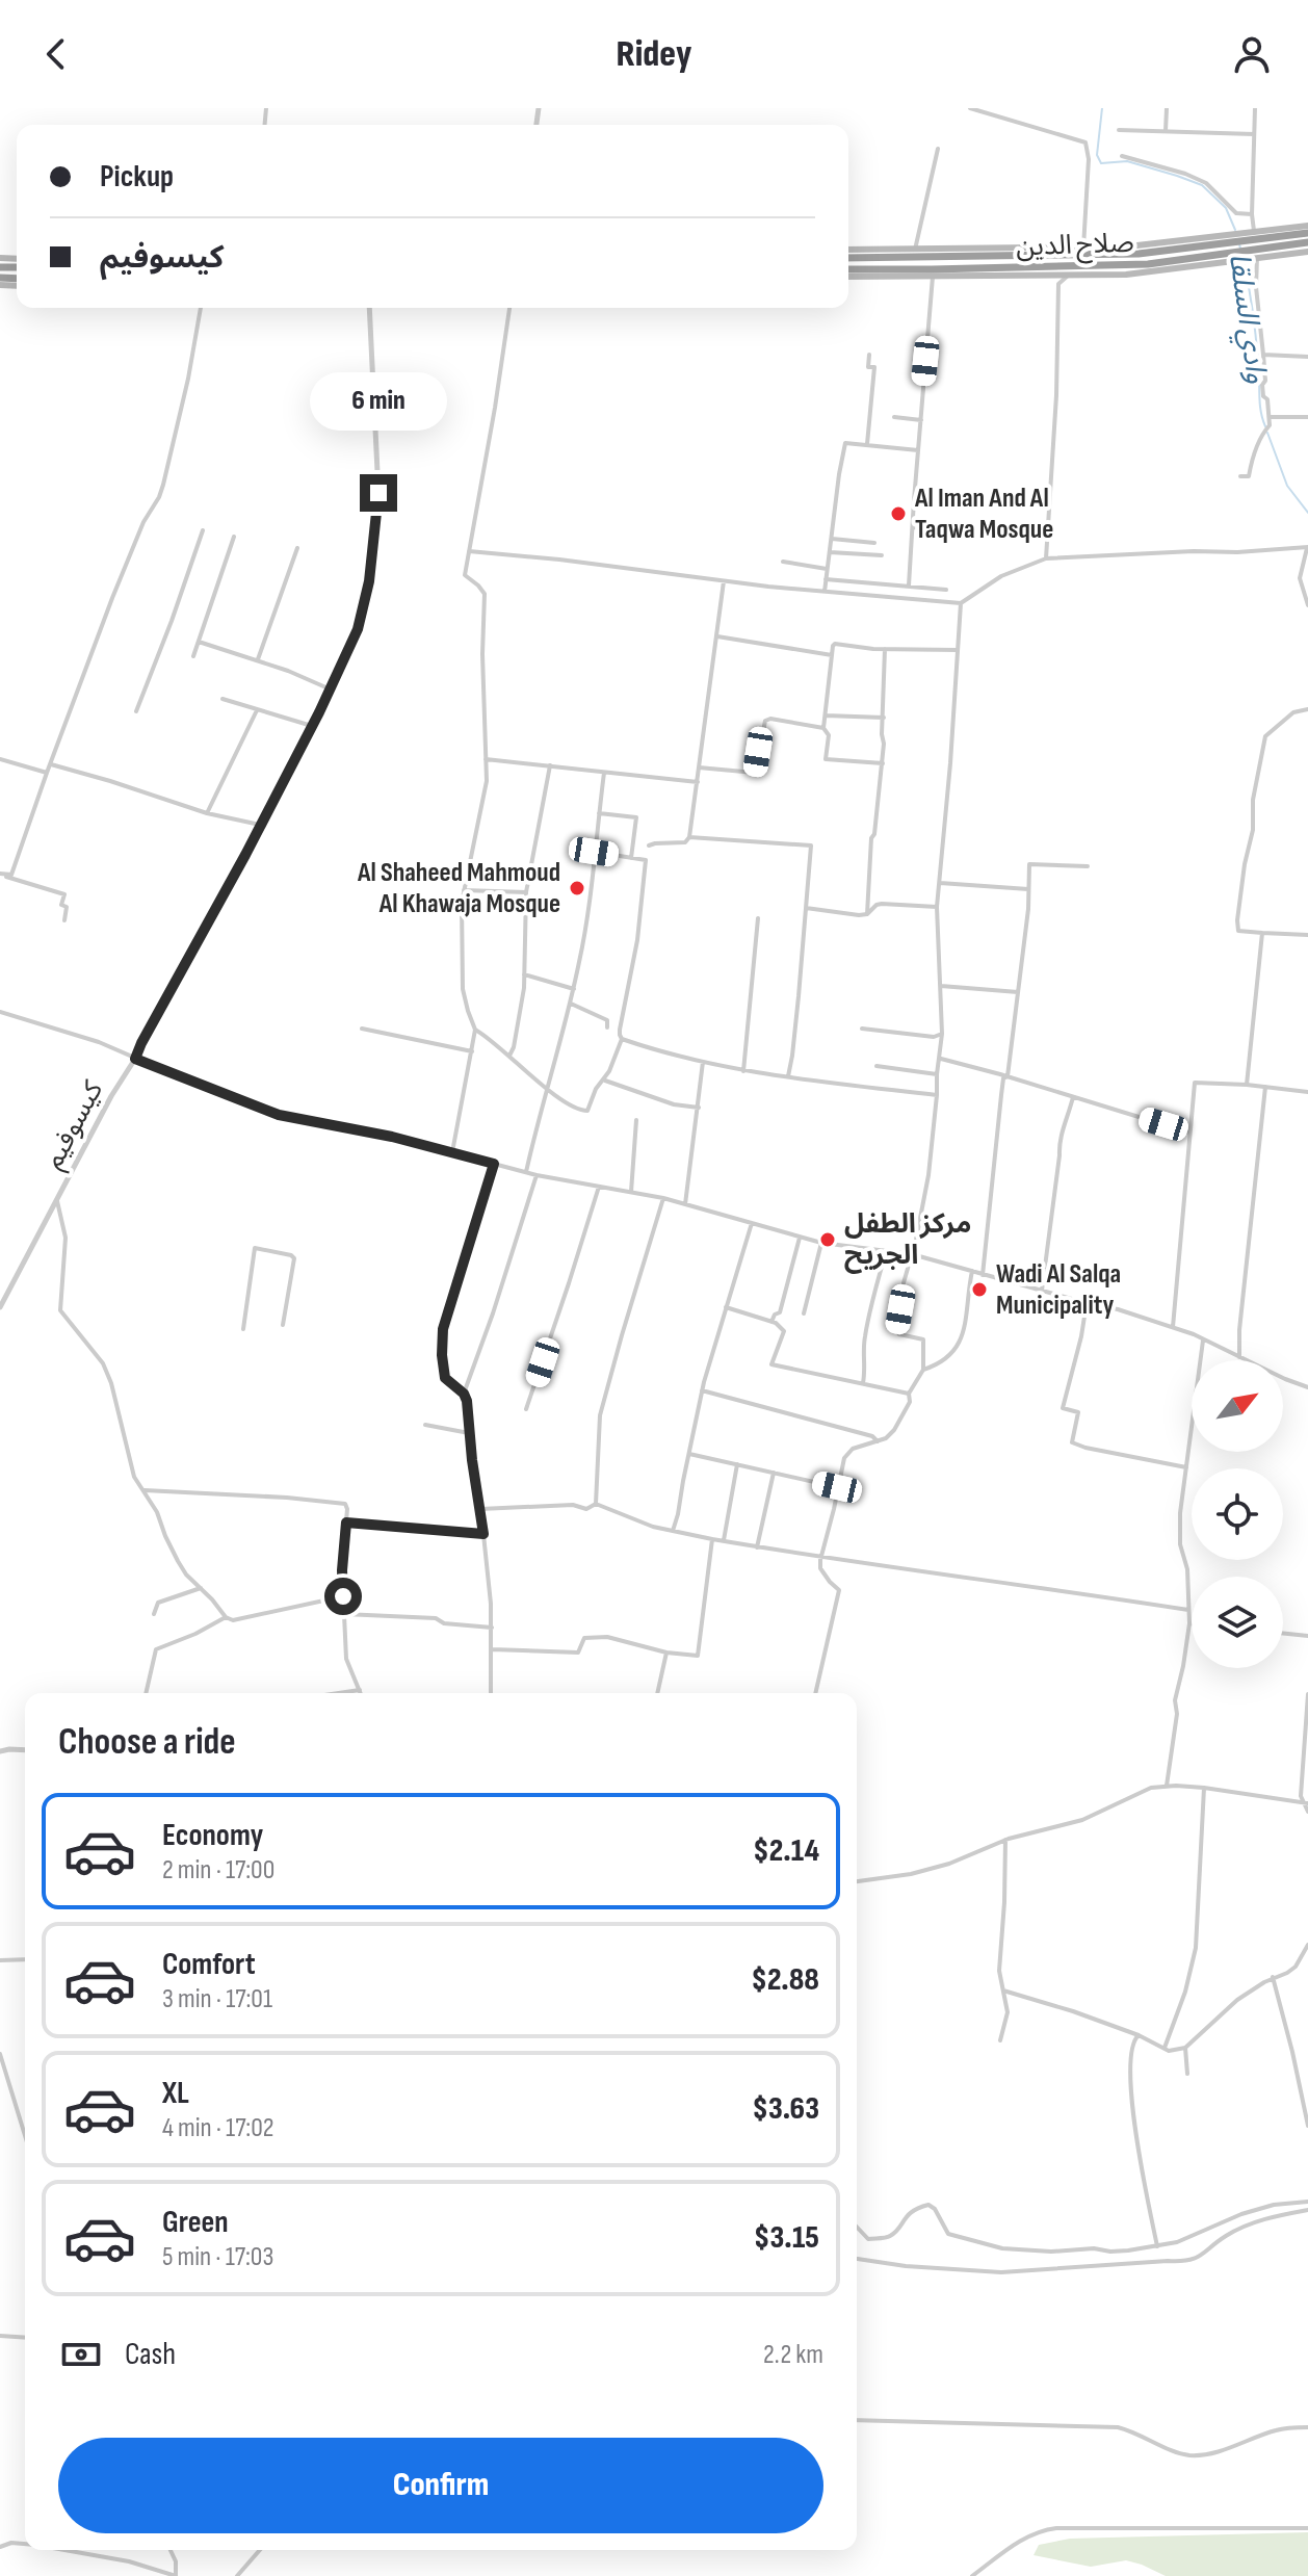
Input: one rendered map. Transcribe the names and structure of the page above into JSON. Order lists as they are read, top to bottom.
{
  "streets": {
    "highway": ["صلاح الدين"],
    "street": ["كيسوفيم"]
  },
  "water": ["وادي السلقا"],
  "places": [
    "Al Iman And Al Taqwa Mosque",
    "Al Shaheed Mahmoud Al Khawaja Mosque",
    "مركز الطفل الجريح",
    "Wadi Al Salqa Municipality"
  ],
  "north": "top right",
  "page": {
    "header": "Ridey",
    "banner": ["Pickup", "كيسوفيم"],
    "bubble": "6 min",
    "heading": "Choose a ride",
    "list": [
      {
        "name": "Economy",
        "note": "2 min · 17:00",
        "value": "$2.14"
      },
      {
        "name": "Comfort",
        "note": "3 min · 17:01",
        "value": "$2.88"
      },
      {
        "name": "XL",
        "note": "4 min · 17:02",
        "value": "$3.63"
      },
      {
        "name": "Green",
        "note": "5 min · 17:03",
        "value": "$3.15"
      }
    ],
    "pay": ["Cash", "2.2 km"],
    "buttons": "Confirm"
  }
}
